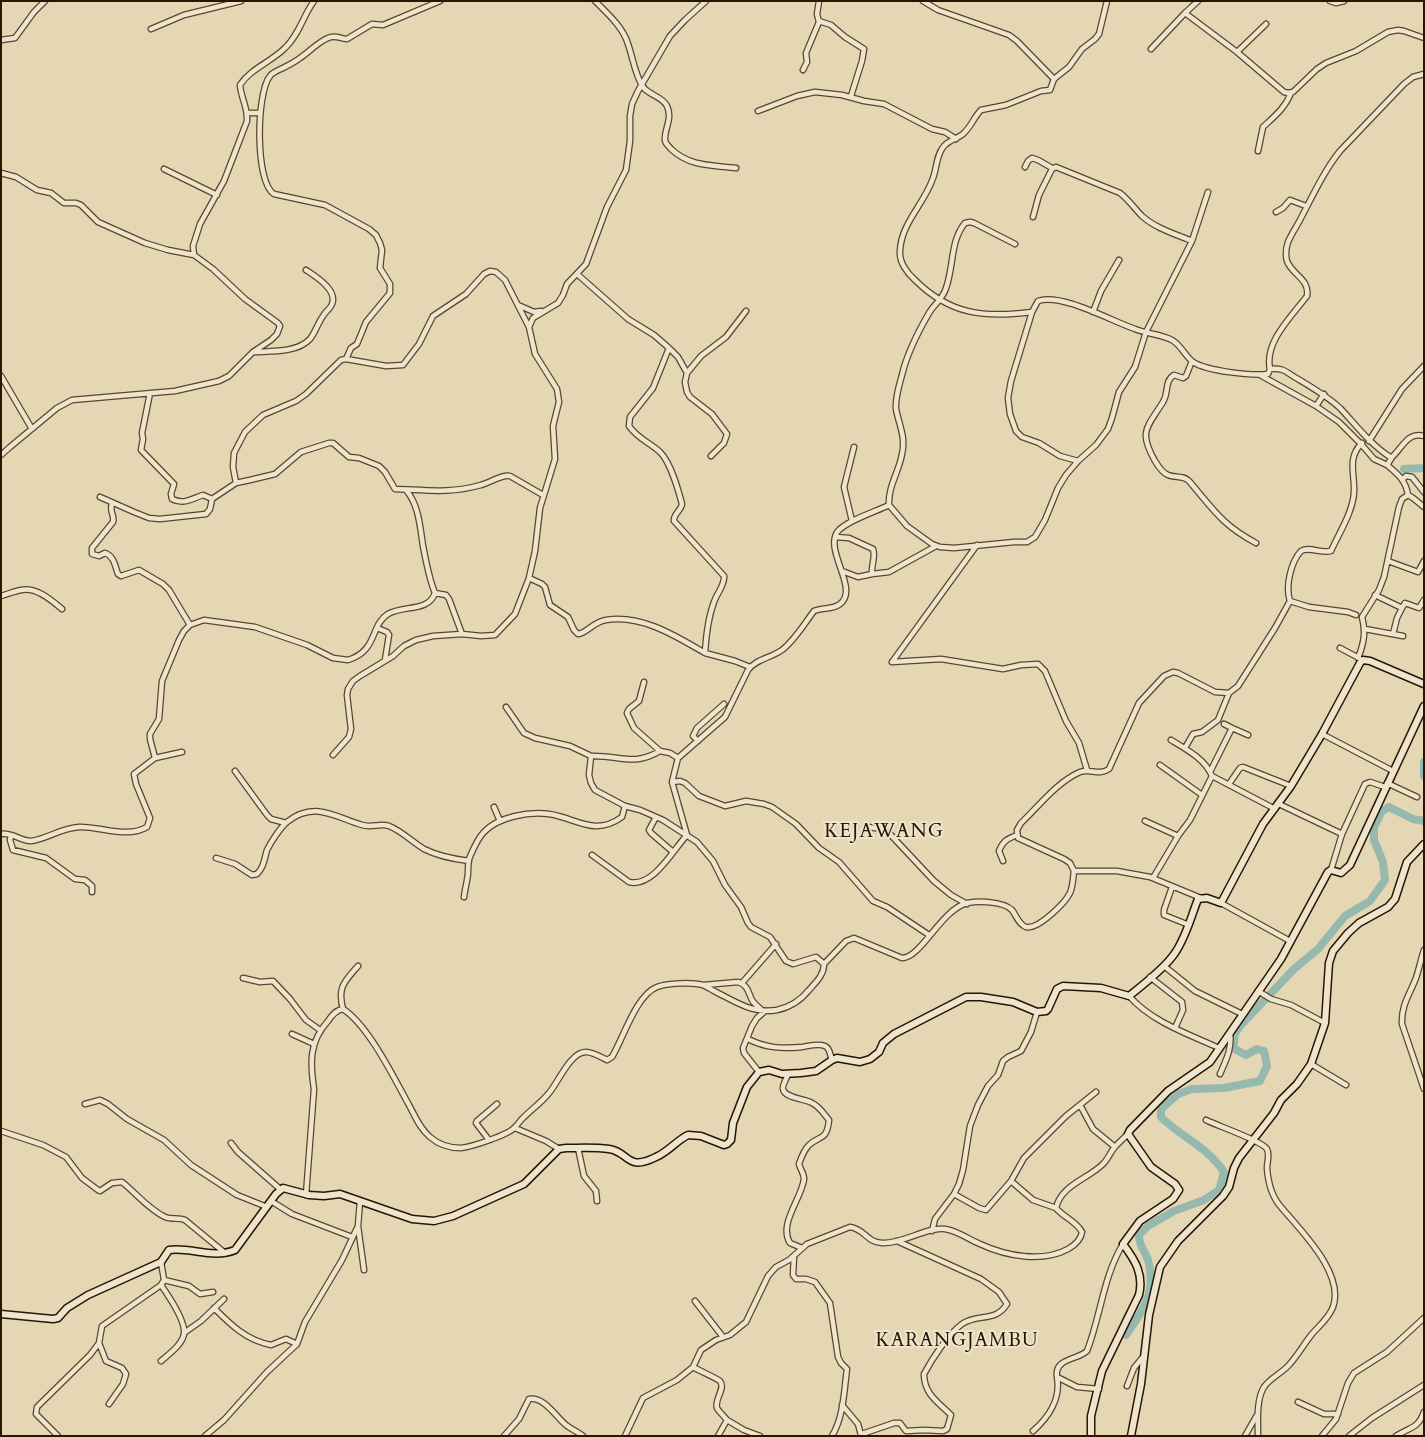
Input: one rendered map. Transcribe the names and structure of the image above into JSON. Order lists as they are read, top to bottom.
{
  "districts": ["KEJAWANG", "KARANGJAMBU"]
}
